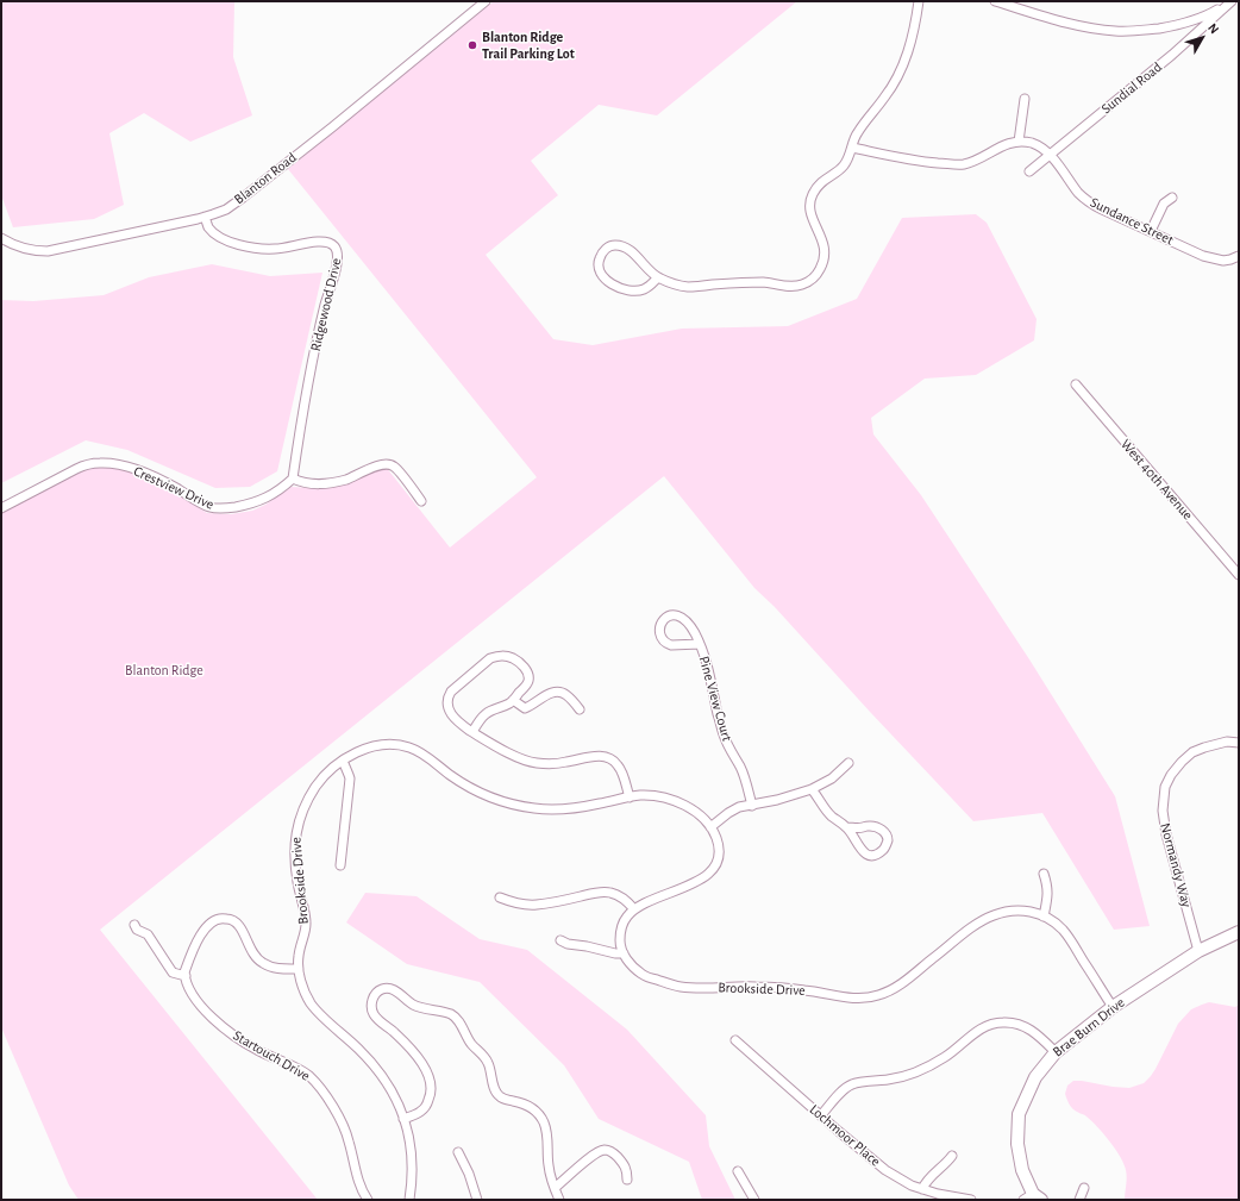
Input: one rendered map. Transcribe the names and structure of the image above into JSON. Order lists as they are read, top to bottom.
{
  "streets": {
    "street": [
      "Sundial Road",
      "Blanton Road",
      "Sundance Street",
      "Ridgewood Drive",
      "West 40th Avenue",
      "Crestview Drive",
      "Pine View Court",
      "Normandy Way",
      "Brookside Drive",
      "Brae Burn Drive",
      "Startouch Drive",
      "Lochmoor Place"
    ]
  },
  "crossings": [
    ["Sundial Road", "Sundance Street"],
    ["Blanton Road", "Ridgewood Drive"],
    ["Ridgewood Drive", "Crestview Drive"],
    ["Normandy Way", "Brae Burn Drive"],
    ["Brookside Drive", "Brae Burn Drive"]
  ],
  "parks": ["Blanton Ridge"],
  "places": ["Blanton Ridge Trail Parking Lot"],
  "north": "top right"
}
